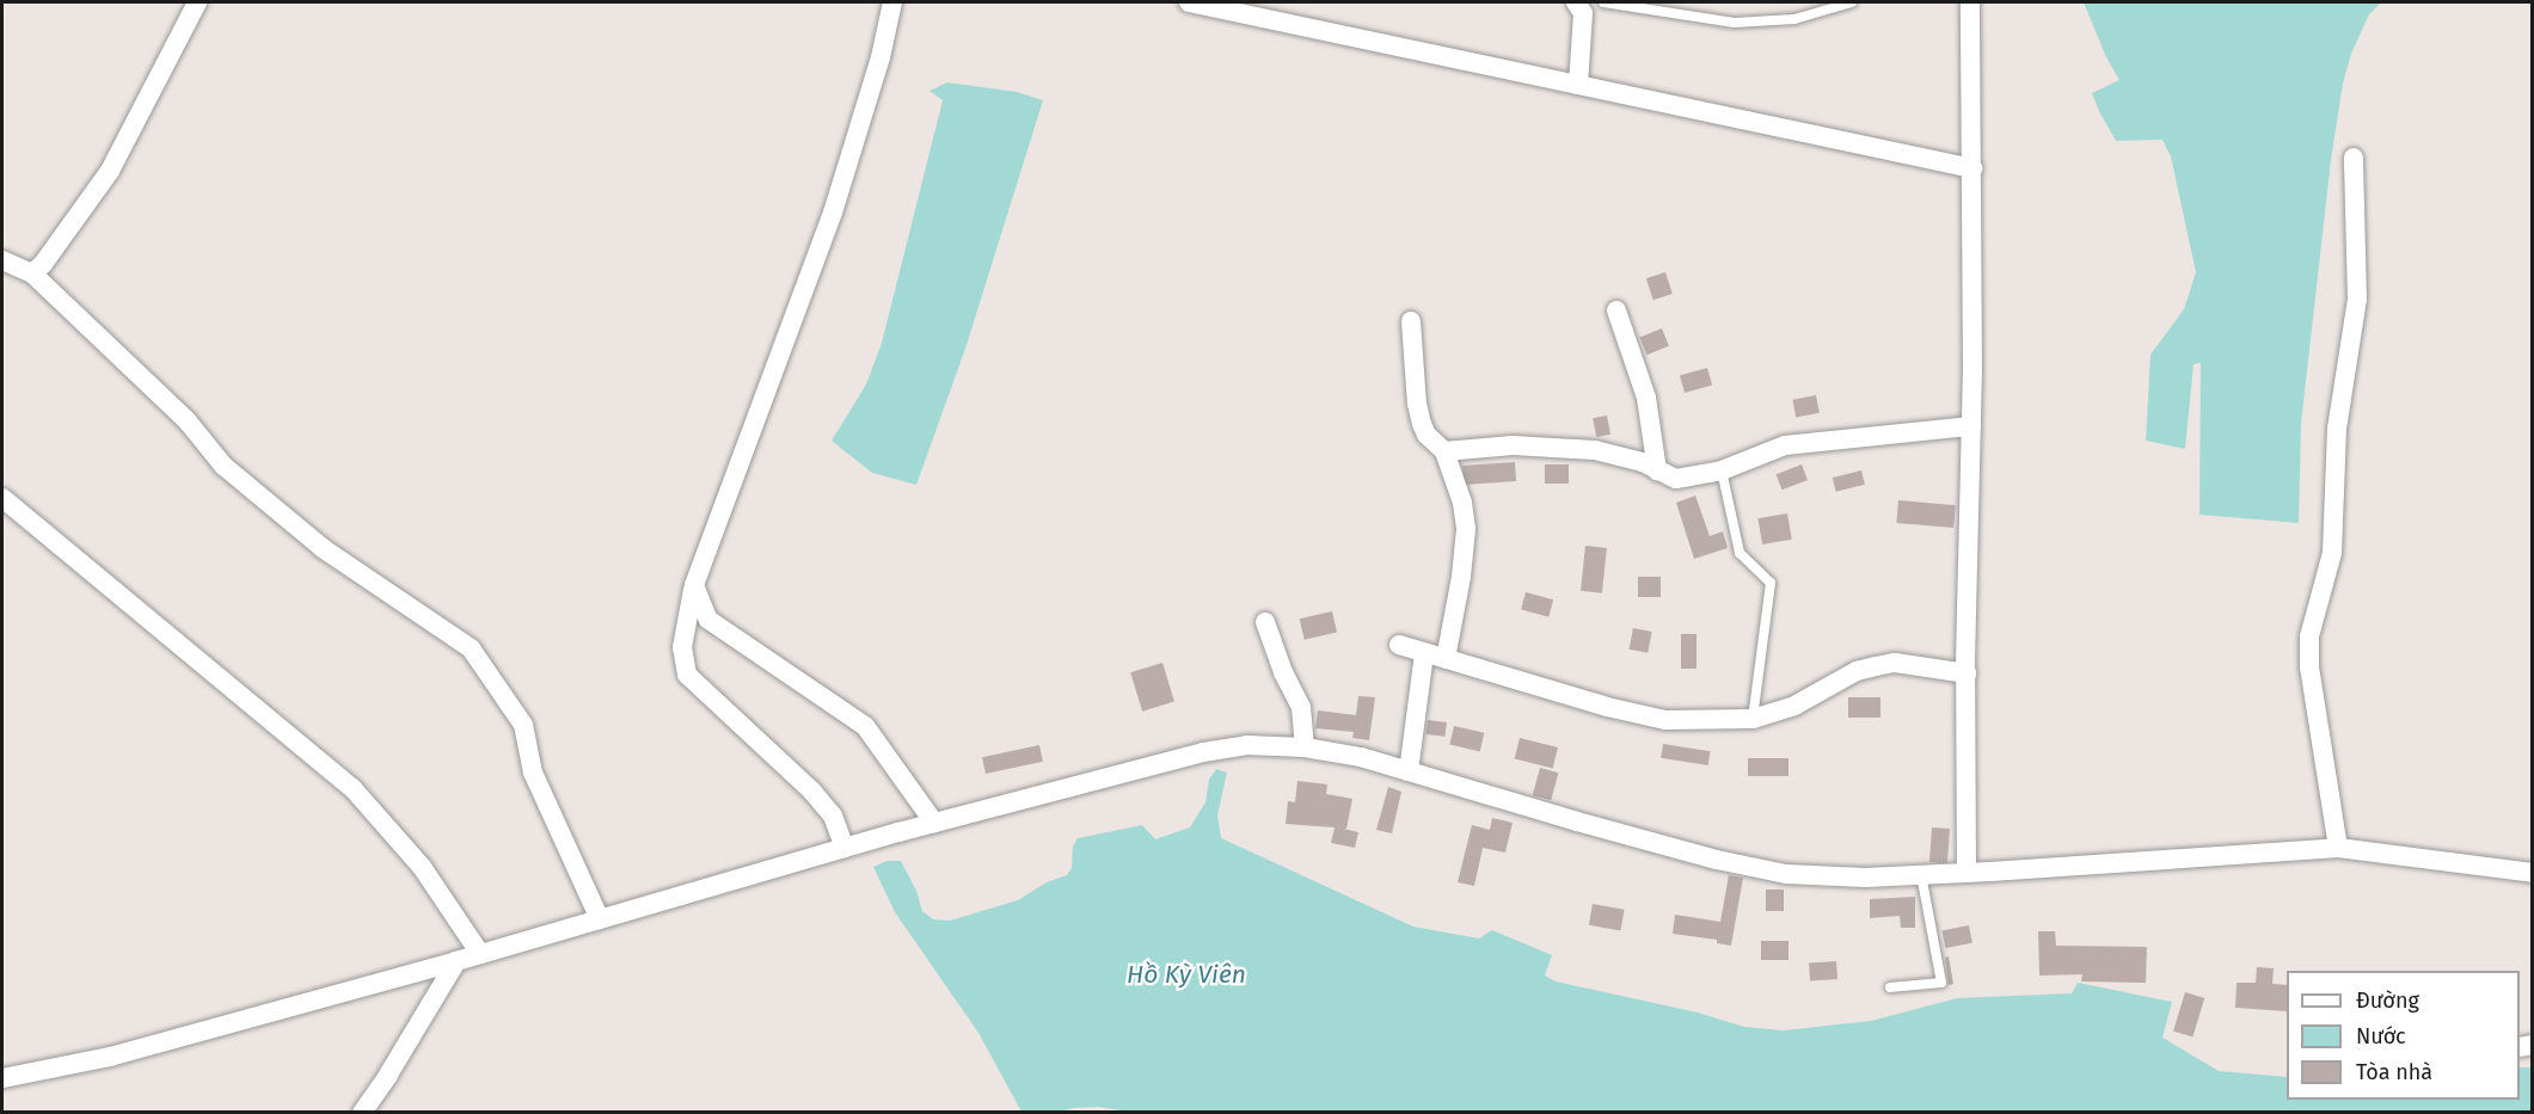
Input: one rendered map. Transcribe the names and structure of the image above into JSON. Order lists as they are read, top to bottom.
{
  "water": ["Hồ Kỳ Viên"],
  "legend": ["Đường", "Nước", "Tòa nhà"]
}
